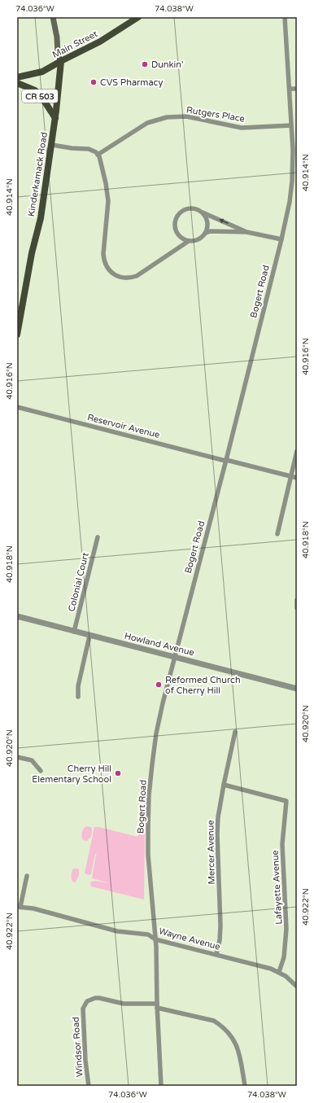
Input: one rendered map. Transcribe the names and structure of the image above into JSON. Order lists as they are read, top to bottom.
{
  "streets": {
    "main road": ["Main Street", "CR 503", "Kinderkamack Road"],
    "street": [
      "Rutgers Place",
      "Bogert Road",
      "Reservoir Avenue",
      "Colonial Court",
      "Howland Avenue",
      "Mercer Avenue",
      "Lafayette Avenue",
      "Wayne Avenue",
      "Windsor Road"
    ]
  },
  "crossings": [
    ["Main Street", "Kinderkamack Road"],
    ["CR 503", "Kinderkamack Road"],
    ["Rutgers Place", "Bogert Road"],
    ["Bogert Road", "Reservoir Avenue"],
    ["Bogert Road", "Howland Avenue"],
    ["Bogert Road", "Wayne Avenue"],
    ["Bogert Road", "Windsor Road"],
    ["Colonial Court", "Howland Avenue"],
    ["Mercer Avenue", "Lafayette Avenue"],
    ["Mercer Avenue", "Wayne Avenue"],
    ["Lafayette Avenue", "Wayne Avenue"]
  ],
  "places": [
    "Dunkin'",
    "CVS Pharmacy",
    "Reformed Church of Cherry Hill",
    "Cherry Hill Elementary School"
  ],
  "coordinates": [
    "74.036°W",
    "74.038°W",
    "40.914°N",
    "40.916°N",
    "40.918°N",
    "40.920°N",
    "40.922°N"
  ]
}
